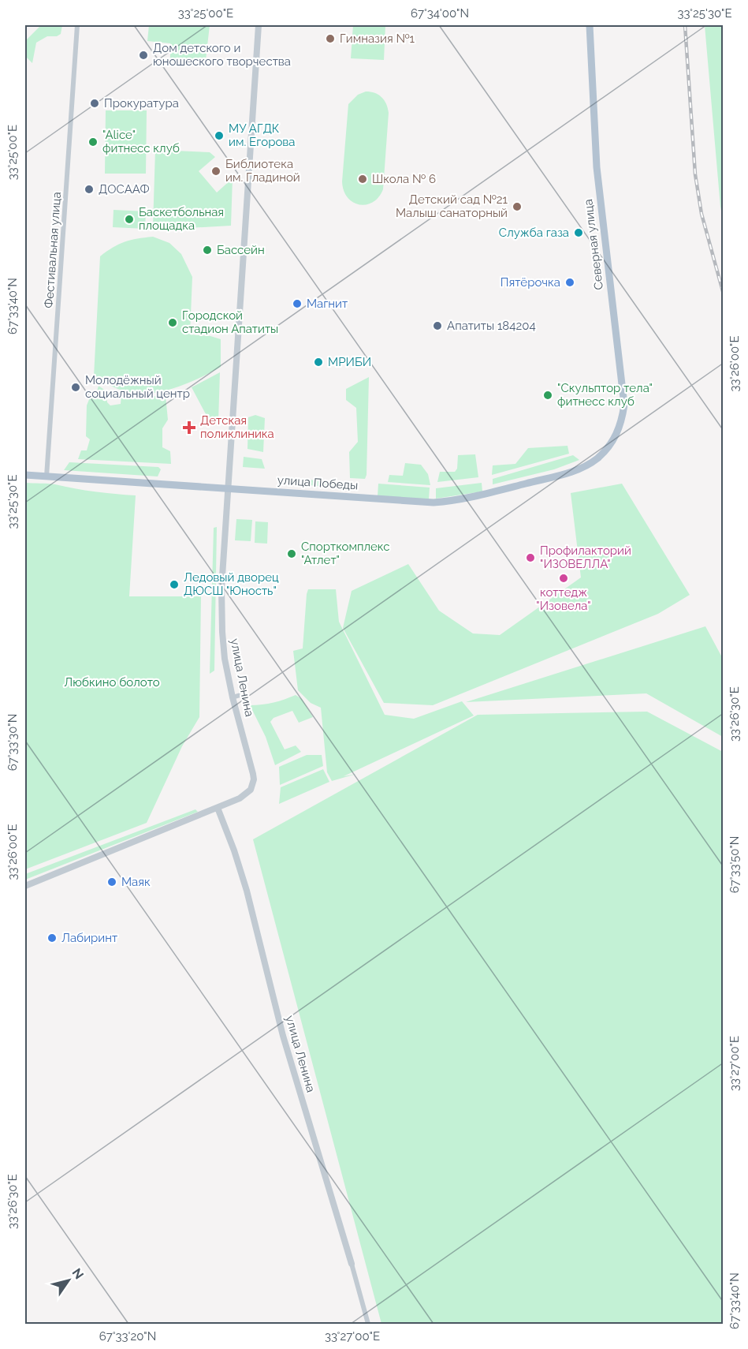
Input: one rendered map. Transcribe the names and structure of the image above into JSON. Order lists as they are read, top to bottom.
{
  "streets": {
    "main road": ["Северная улица", "улица Победы"],
    "street": ["Фестивальная улица", "улица Ленина"]
  },
  "crossings": [
    ["Северная улица", "улица Победы"],
    ["Фестивальная улица", "улица Победы"],
    ["улица Победы", "улица Ленина"]
  ],
  "parks": ["Любкино болото"],
  "places": {
    "other": [
      "Гимназия №1",
      "Дом детского и юношеского творчества",
      "Прокуратура",
      "МУ АГДК им. Егорова",
      "\"Alice\" фитнесс клуб",
      "Библиотека им. Гладиной",
      "Школа № 6",
      "ДОСААФ",
      "Детский сад №21 Малыш санаторный",
      "Баскетбольная площадка",
      "Служба газа",
      "Бассейн",
      "Пятёрочка",
      "Магнит",
      "Городской стадион Апатиты",
      "Апатиты 184204",
      "МРИБИ",
      "Молодёжный социальный центр",
      "\"Скульптор тела\" фитнесс клуб",
      "Спорткомплекс \"Атлет\"",
      "Профилакторий \"ИЗОВЕЛЛА\"",
      "коттедж \"Изовела\"",
      "Ледовый дворец ДЮСШ \"Юность\"",
      "Маяк",
      "Лабиринт"
    ],
    "health": ["Детская поликлиника"]
  },
  "north": "top right",
  "coordinates": [
    "33°25'00\"E",
    "67°34'00\"N",
    "33°25'30\"E",
    "67°33'40\"N",
    "33°26'00\"E",
    "33°26'30\"E",
    "67°33'30\"N",
    "67°33'50\"N",
    "33°27'00\"E",
    "67°33'20\"N"
  ]
}
